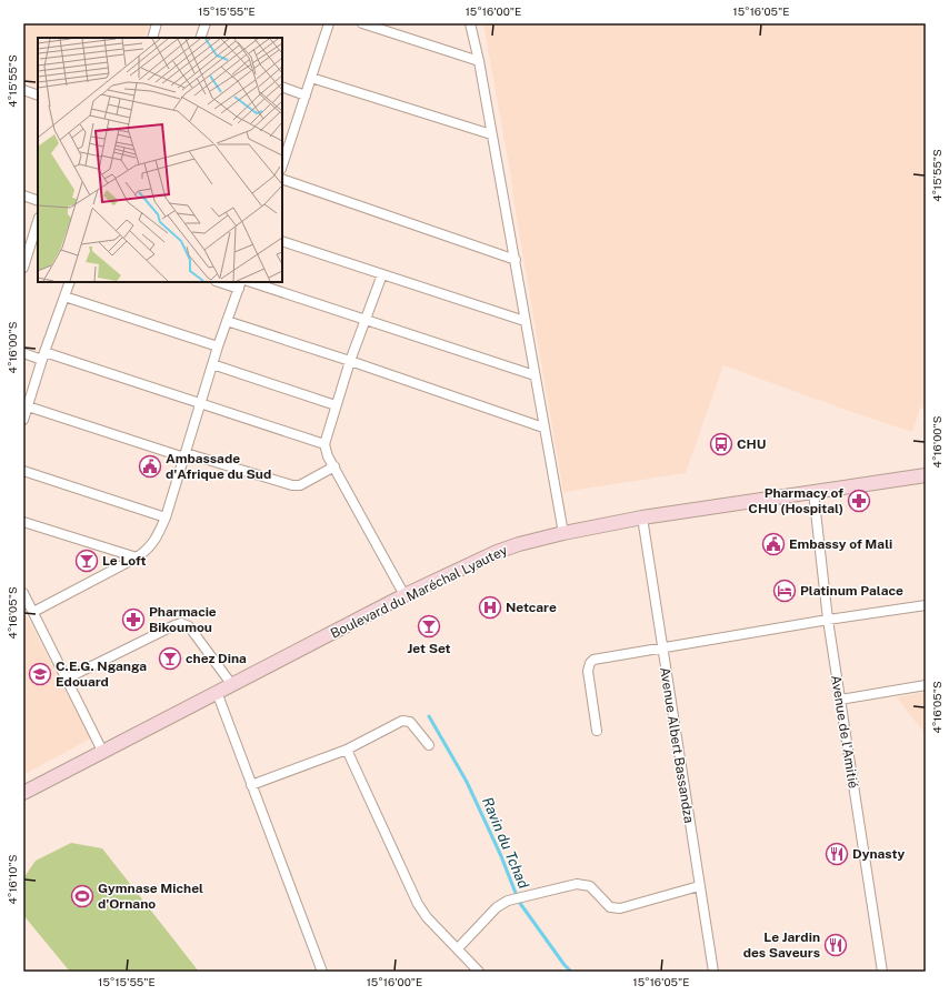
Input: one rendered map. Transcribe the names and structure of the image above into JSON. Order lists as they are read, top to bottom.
{
  "streets": {
    "main road": ["Boulevard du Maréchal Lyautey"],
    "street": ["Avenue de l'Amitié", "Avenue Albert Bassandza"]
  },
  "crossings": [
    ["Boulevard du Maréchal Lyautey", "Avenue de l'Amitié"],
    ["Boulevard du Maréchal Lyautey", "Avenue Albert Bassandza"]
  ],
  "water": ["Ravin du Tchad"],
  "places": {
    "bus stop": ["CHU"],
    "public building": ["Ambassade d'Afrique du Sud", "Embassy of Mali"],
    "pharmacy": ["Pharmacy of CHU (Hospital)", "Pharmacie Bikoumou"],
    "bar": ["Le Loft", "Jet Set", "chez Dina"],
    "hotel": ["Platinum Palace"],
    "hospital": ["Netcare"],
    "school or university": ["C.E.G. Nganga Edouard"],
    "restaurant": ["Dynasty", "Le Jardin des Saveurs"],
    "sports": ["Gymnase Michel d'Ornano"]
  },
  "coordinates": [
    "15°15'55\"E",
    "15°16'00\"E",
    "15°16'05\"E",
    "4°15'55\"S",
    "4°16'00\"S",
    "4°16'05\"S",
    "4°16'10\"S"
  ]
}
